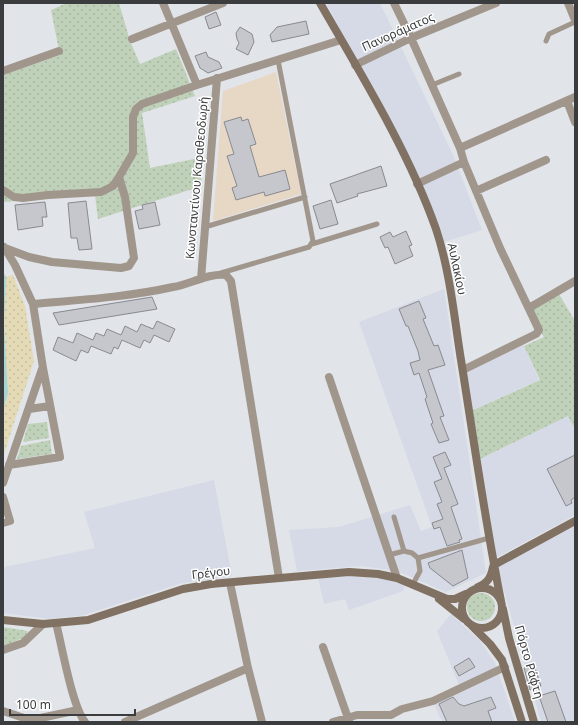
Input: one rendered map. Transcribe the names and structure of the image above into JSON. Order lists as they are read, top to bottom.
{
  "streets": {
    "main road": ["Αυλακίου", "Γρέγου", "Πόρτο Ράφτη"],
    "street": ["Πανοράματος", "Κωνσταντίνου Καραθεοδωρή"]
  },
  "crossings": [
    ["Πανοράματος", "Αυλακίου"],
    ["Αυλακίου", "Γρέγου"],
    ["Αυλακίου", "Πόρτο Ράφτη"],
    ["Γρέγου", "Πόρτο Ράφτη"]
  ],
  "scale_bar": "100 m"
}
